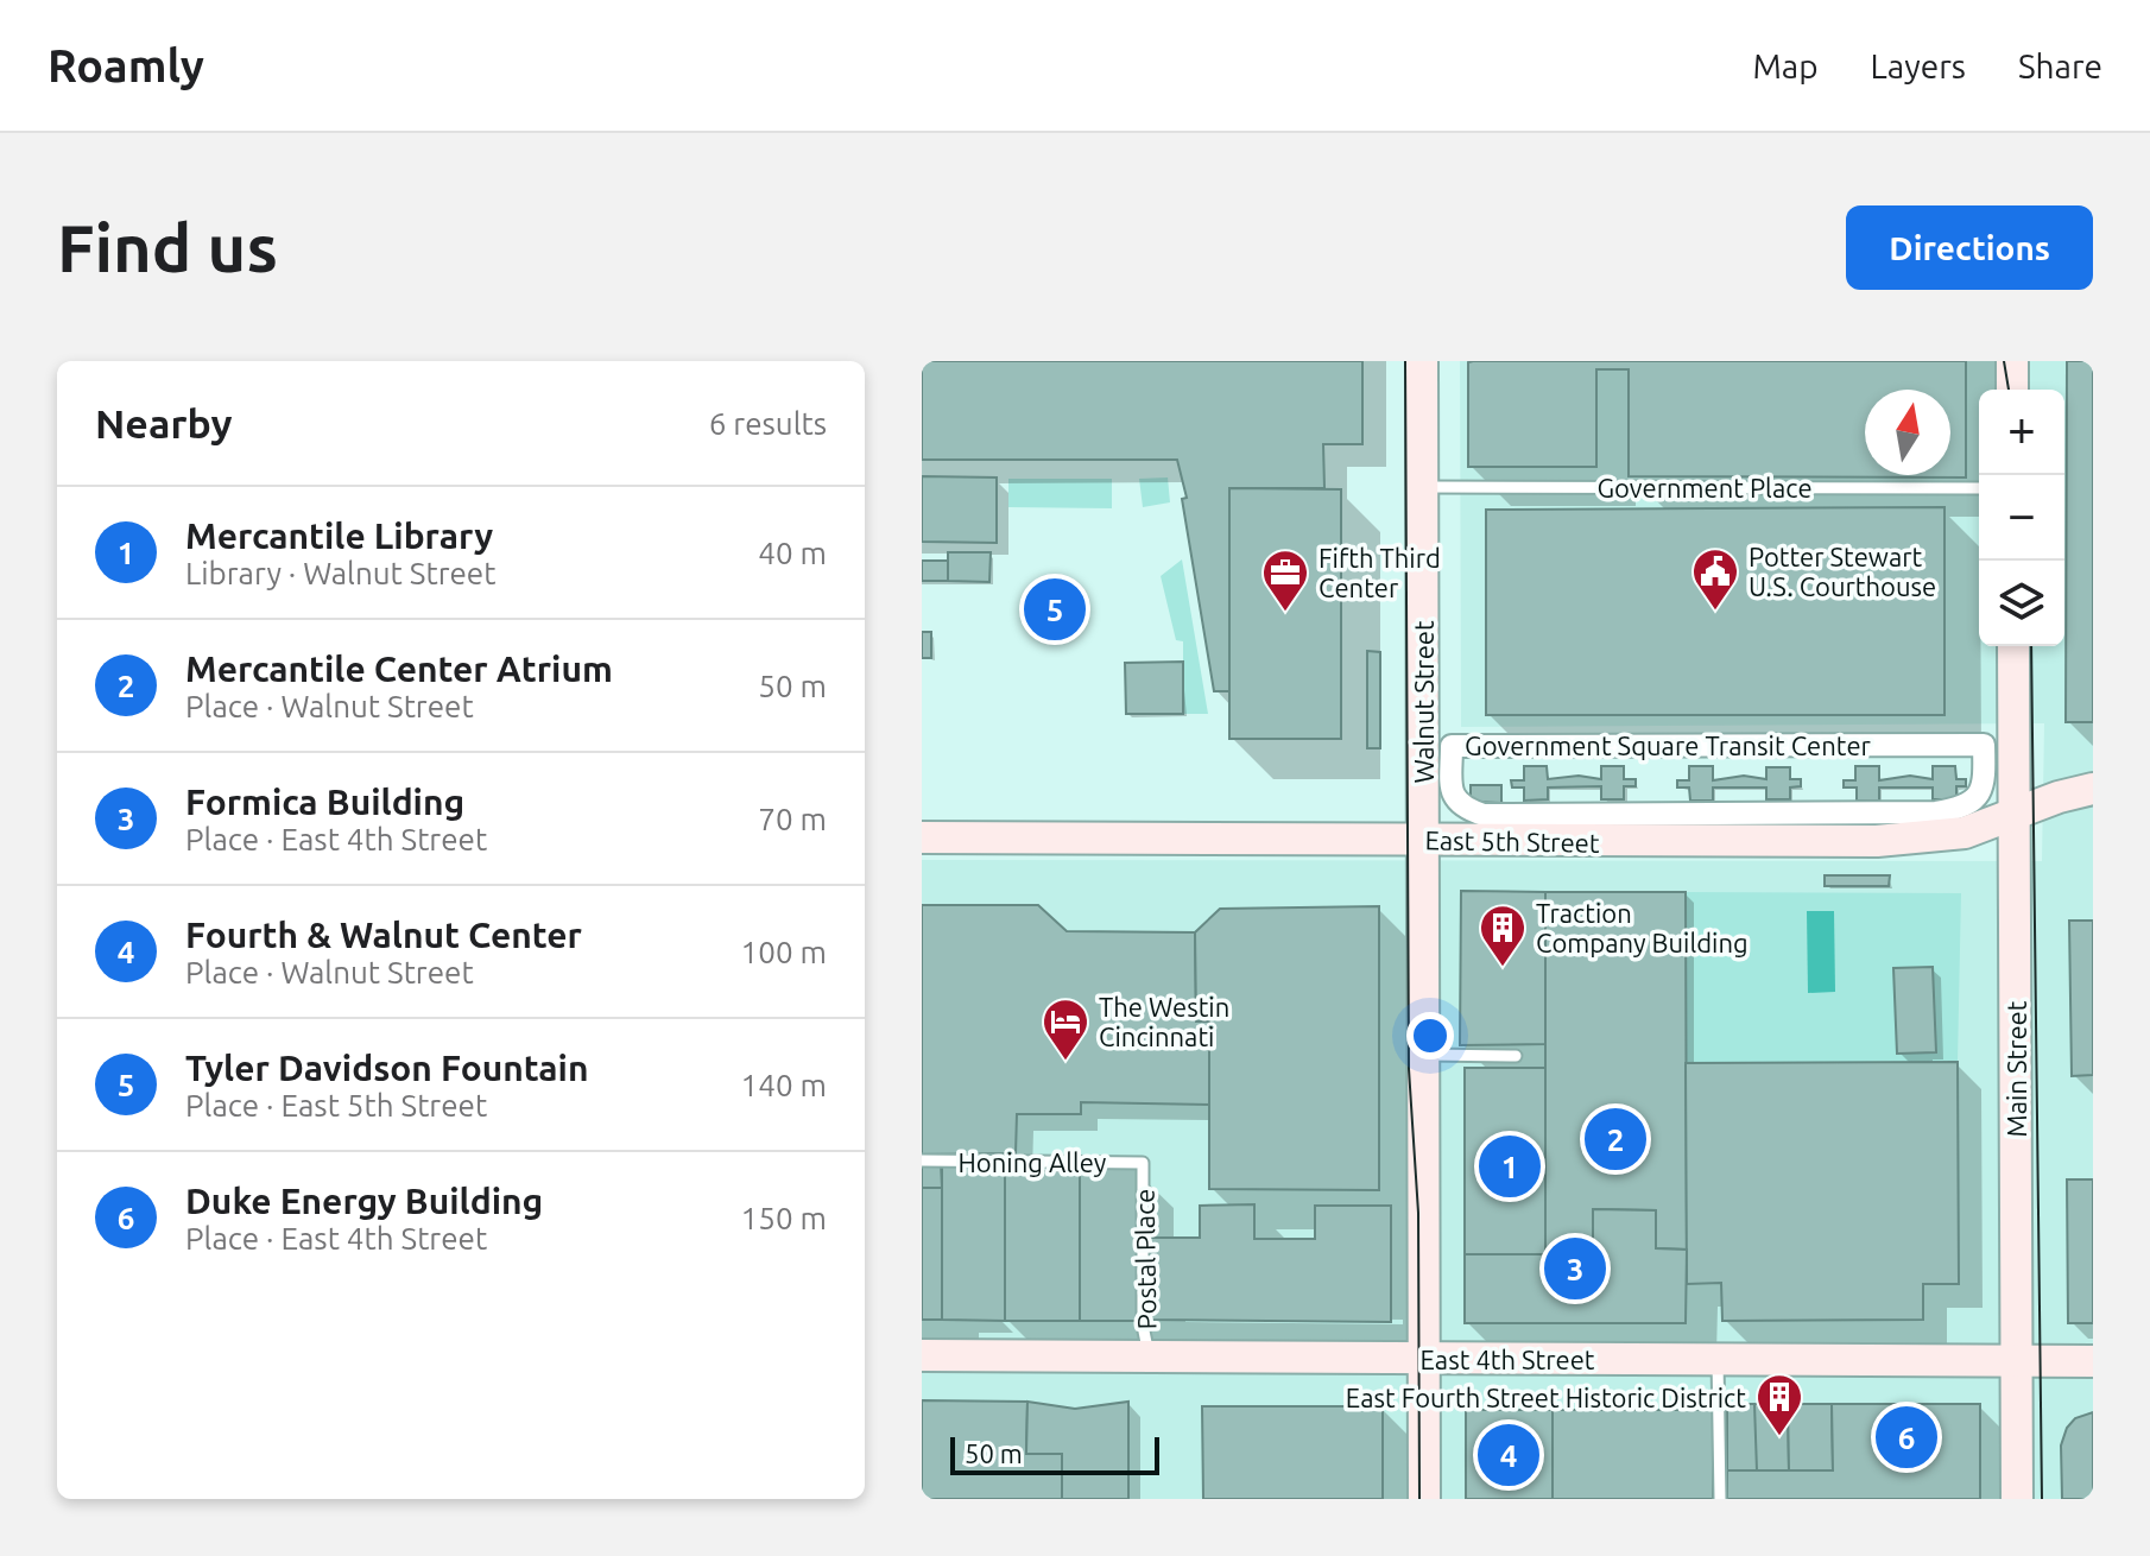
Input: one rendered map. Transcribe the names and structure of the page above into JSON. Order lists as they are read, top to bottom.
{
  "streets": {
    "street": [
      "Walnut Street",
      "Government Square Transit Center",
      "East 5th Street",
      "Main Street",
      "East 4th Street"
    ],
    "lane": ["Government Place", "Honing Alley", "Postal Place"]
  },
  "crossings": [
    ["Government Place", "Walnut Street"],
    ["Walnut Street", "Government Square Transit Center"],
    ["Walnut Street", "East 5th Street"],
    ["Walnut Street", "East 4th Street"],
    ["East 5th Street", "Main Street"],
    ["Main Street", "East 4th Street"],
    ["Honing Alley", "Postal Place"],
    ["Postal Place", "East 4th Street"]
  ],
  "places": {
    "public building": ["Potter Stewart U.S. Courthouse"],
    "office": ["Fifth Third Center"],
    "building": ["Traction Company Building", "East Fourth Street Historic District"],
    "hotel": ["The Westin Cincinnati"]
  },
  "scale_bar": "50 m",
  "north": "top",
  "page": {
    "header": "Roamly",
    "nav": ["Map", "Layers", "Share"],
    "buttons": "Directions",
    "title": "Find us",
    "heading": ["Nearby", "6 results"],
    "map_buttons": ["+", "−"],
    "list": [
      {
        "mark": "1",
        "name": "Mercantile Library",
        "note": "Library · Walnut Street",
        "value": "40 m"
      },
      {
        "mark": "2",
        "name": "Mercantile Center Atrium",
        "note": "Place · Walnut Street",
        "value": "50 m"
      },
      {
        "mark": "3",
        "name": "Formica Building",
        "note": "Place · East 4th Street",
        "value": "70 m"
      },
      {
        "mark": "4",
        "name": "Fourth & Walnut Center",
        "note": "Place · Walnut Street",
        "value": "100 m"
      },
      {
        "mark": "5",
        "name": "Tyler Davidson Fountain",
        "note": "Place · East 5th Street",
        "value": "140 m"
      },
      {
        "mark": "6",
        "name": "Duke Energy Building",
        "note": "Place · East 4th Street",
        "value": "150 m"
      }
    ],
    "pins": [
      "5",
      "2",
      "1",
      "3",
      "6",
      "4"
    ],
    "scale": "50 m"
  }
}
